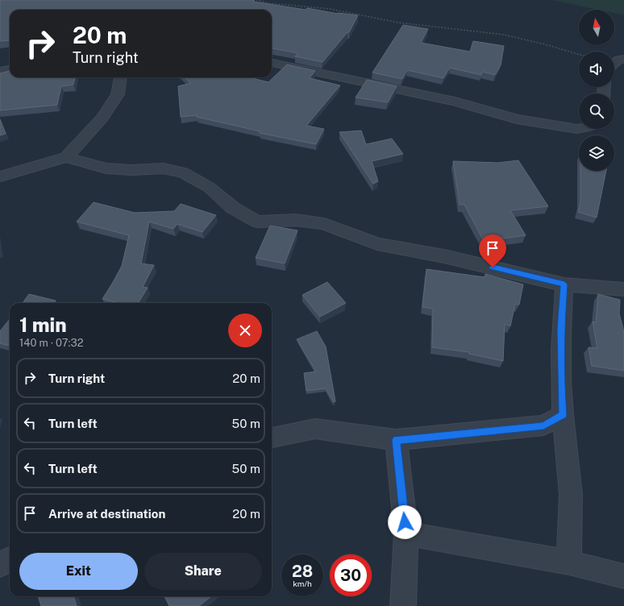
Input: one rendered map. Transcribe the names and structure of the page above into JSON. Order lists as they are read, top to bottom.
{
  "north": "top",
  "page": {
    "turn": ["20 m", "Turn right"],
    "heading": ["1 min", "140 m · 07:32"],
    "list": [
      {
        "name": "Turn right",
        "value": "20 m"
      },
      {
        "name": "Turn left",
        "value": "50 m"
      },
      {
        "name": "Turn left",
        "value": "50 m"
      },
      {
        "name": "Arrive at destination",
        "value": "20 m"
      }
    ],
    "buttons": ["Exit", "Share"],
    "speed": "28 km/h",
    "limit": "30"
  }
}
